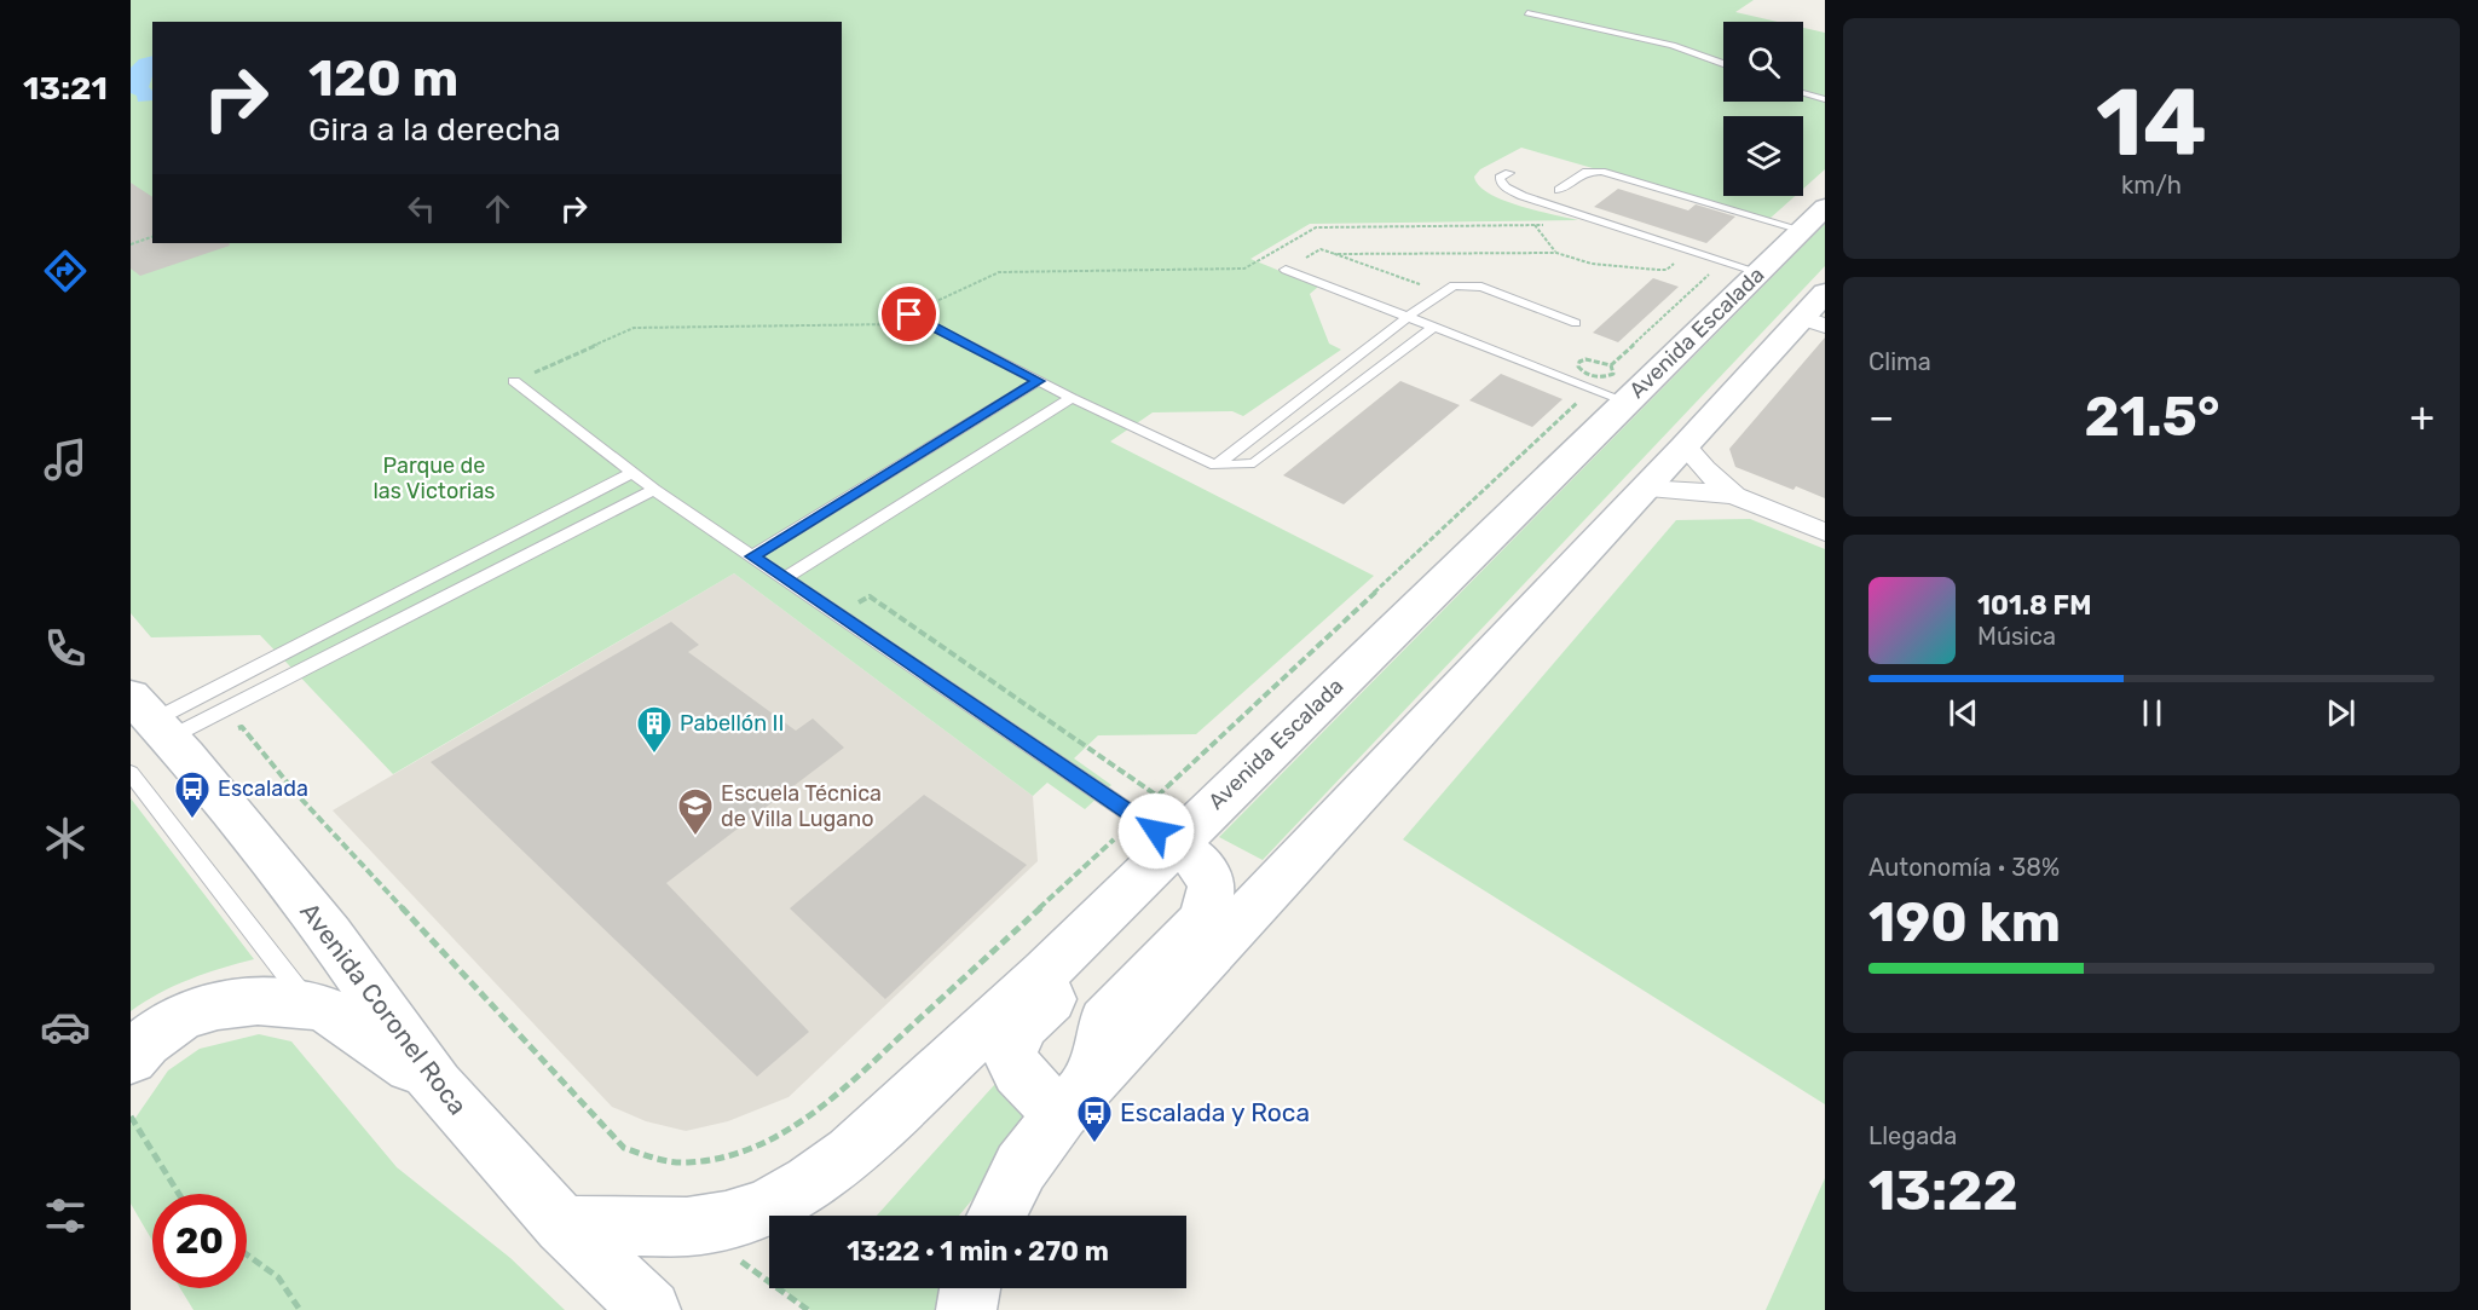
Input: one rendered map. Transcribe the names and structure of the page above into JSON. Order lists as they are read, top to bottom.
{
  "streets": {
    "main road": ["Avenida Escalada", "Avenida Coronel Roca"]
  },
  "crossings": [
    ["Avenida Escalada", "Avenida Coronel Roca"]
  ],
  "parks": ["Parque de las Victorias"],
  "places": {
    "building": ["Pabellón II"],
    "bus stop": ["Escalada", "Escalada y Roca"],
    "school or university": ["Escuela Técnica de Villa Lugano"]
  },
  "page": {
    "tabs": "13:21",
    "tile": [
      ["14", "km/h"],
      "Clima",
      ["Autonomía · 38%", "190 km"],
      ["Llegada", "13:22"]
    ],
    "turn": ["120 m", "Gira a la derecha"],
    "heat": ["−", "21.5°", "+"],
    "song": ["101.8 FM", "Música"],
    "limit": "20",
    "trip": "13:22 · 1 min · 270 m"
  }
}
